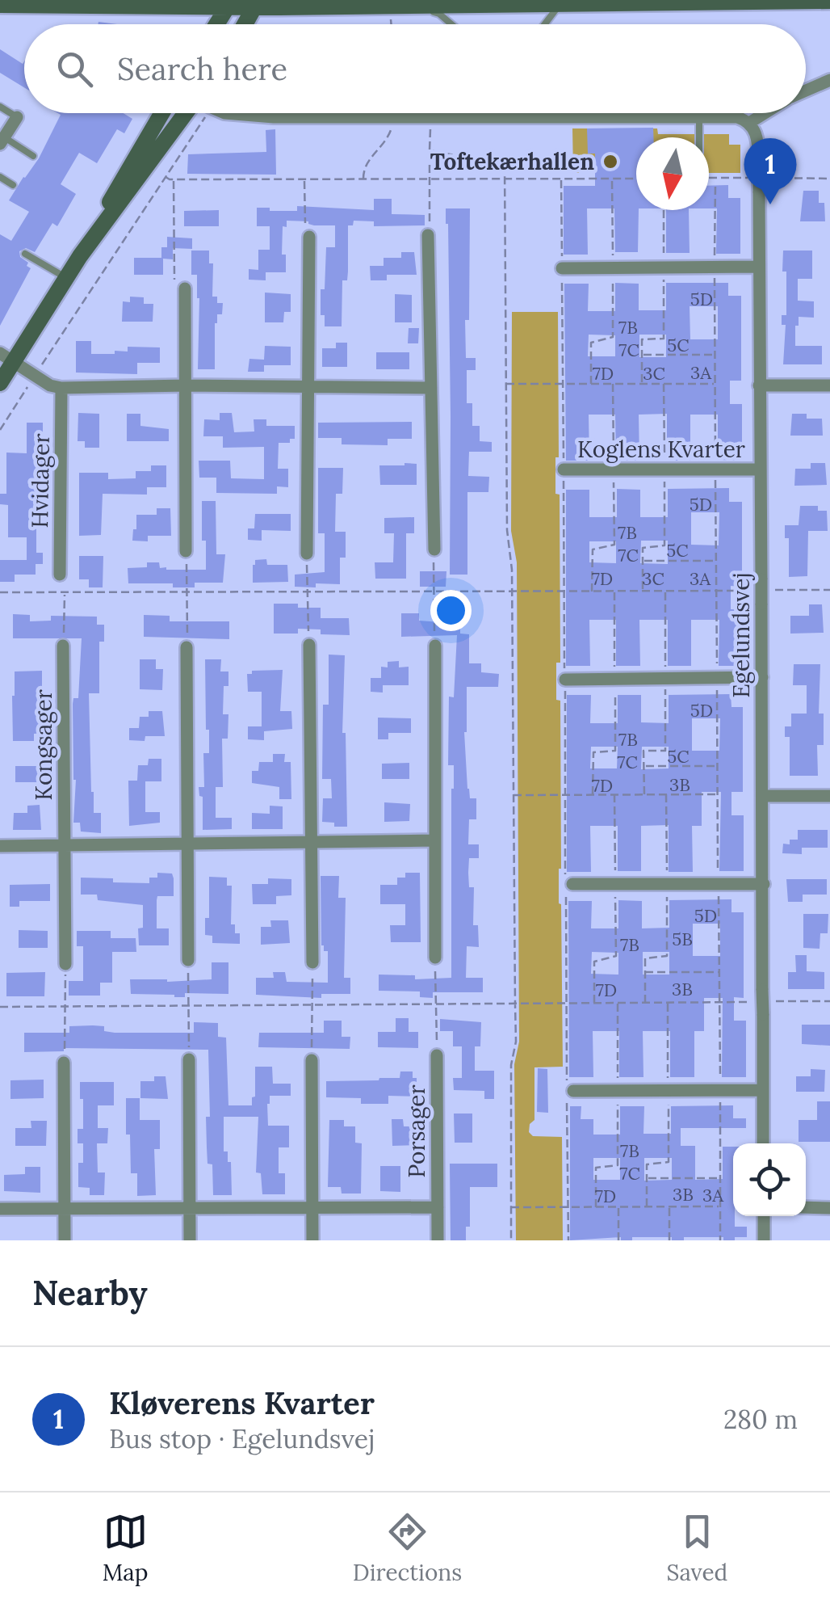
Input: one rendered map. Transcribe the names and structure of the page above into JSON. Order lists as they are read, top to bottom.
{
  "streets": {
    "street": [
      "Koglens Kvarter",
      "Hvidager",
      "Egelundsvej",
      "Kongsager",
      "Porsager"
    ]
  },
  "crossings": [
    ["Koglens Kvarter", "Egelundsvej"]
  ],
  "places": ["Toftekærhallen"],
  "house_numbers": [
    "5D",
    "7B",
    "5C",
    "7C",
    "3A",
    "7D",
    "3C",
    "5D",
    "7B",
    "5C",
    "7C",
    "7D",
    "3C",
    "3A",
    "5D",
    "7B",
    "5C",
    "7C",
    "3B",
    "7D",
    "5D",
    "5B",
    "7B",
    "3B",
    "7D",
    "7B",
    "7C",
    "3B",
    "3A",
    "7D"
  ],
  "north": "bottom",
  "page": {
    "search": "Search here",
    "pins": "1",
    "heading": "Nearby",
    "list": [
      {
        "mark": "1",
        "name": "Kløverens Kvarter",
        "note": "Bus stop · Egelundsvej",
        "value": "280 m"
      }
    ],
    "nav": ["Map", "Directions", "Saved"]
  }
}
